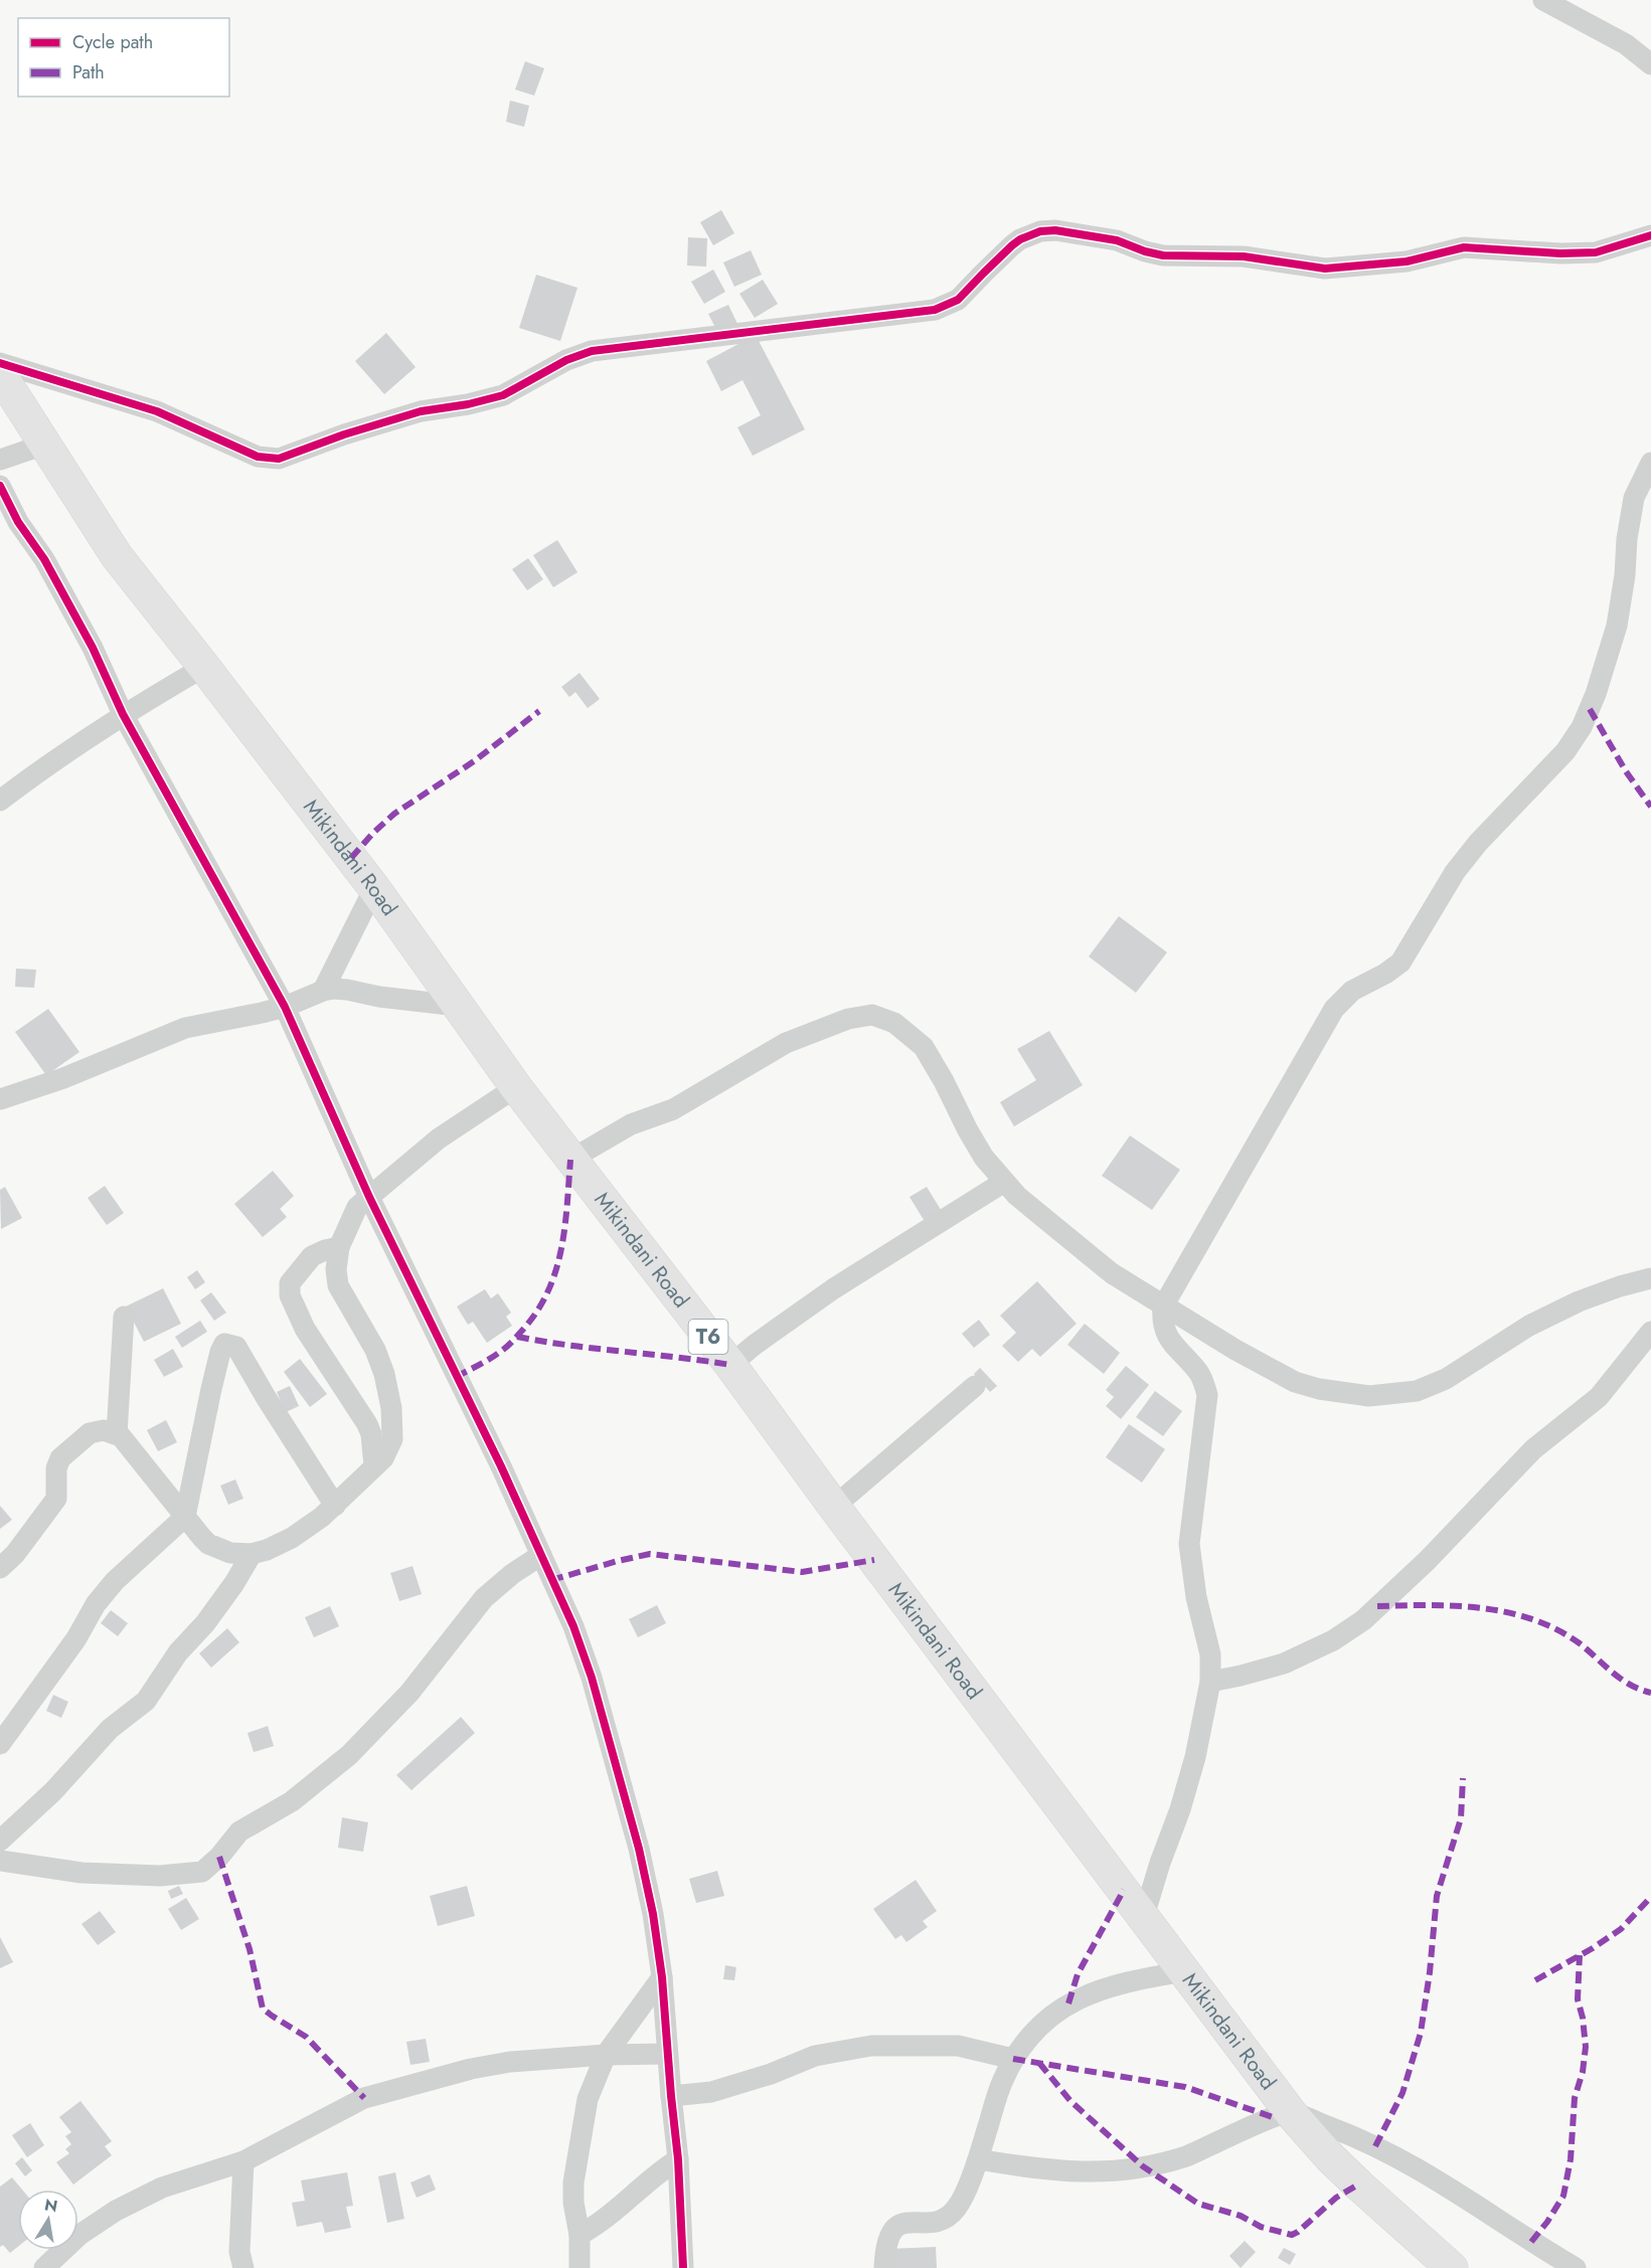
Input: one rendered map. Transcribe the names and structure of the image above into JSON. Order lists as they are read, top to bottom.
{
  "streets": {
    "highway": ["Mikindani Road", "T6"]
  },
  "legend": ["Cycle path", "Path"],
  "north": "top"
}
